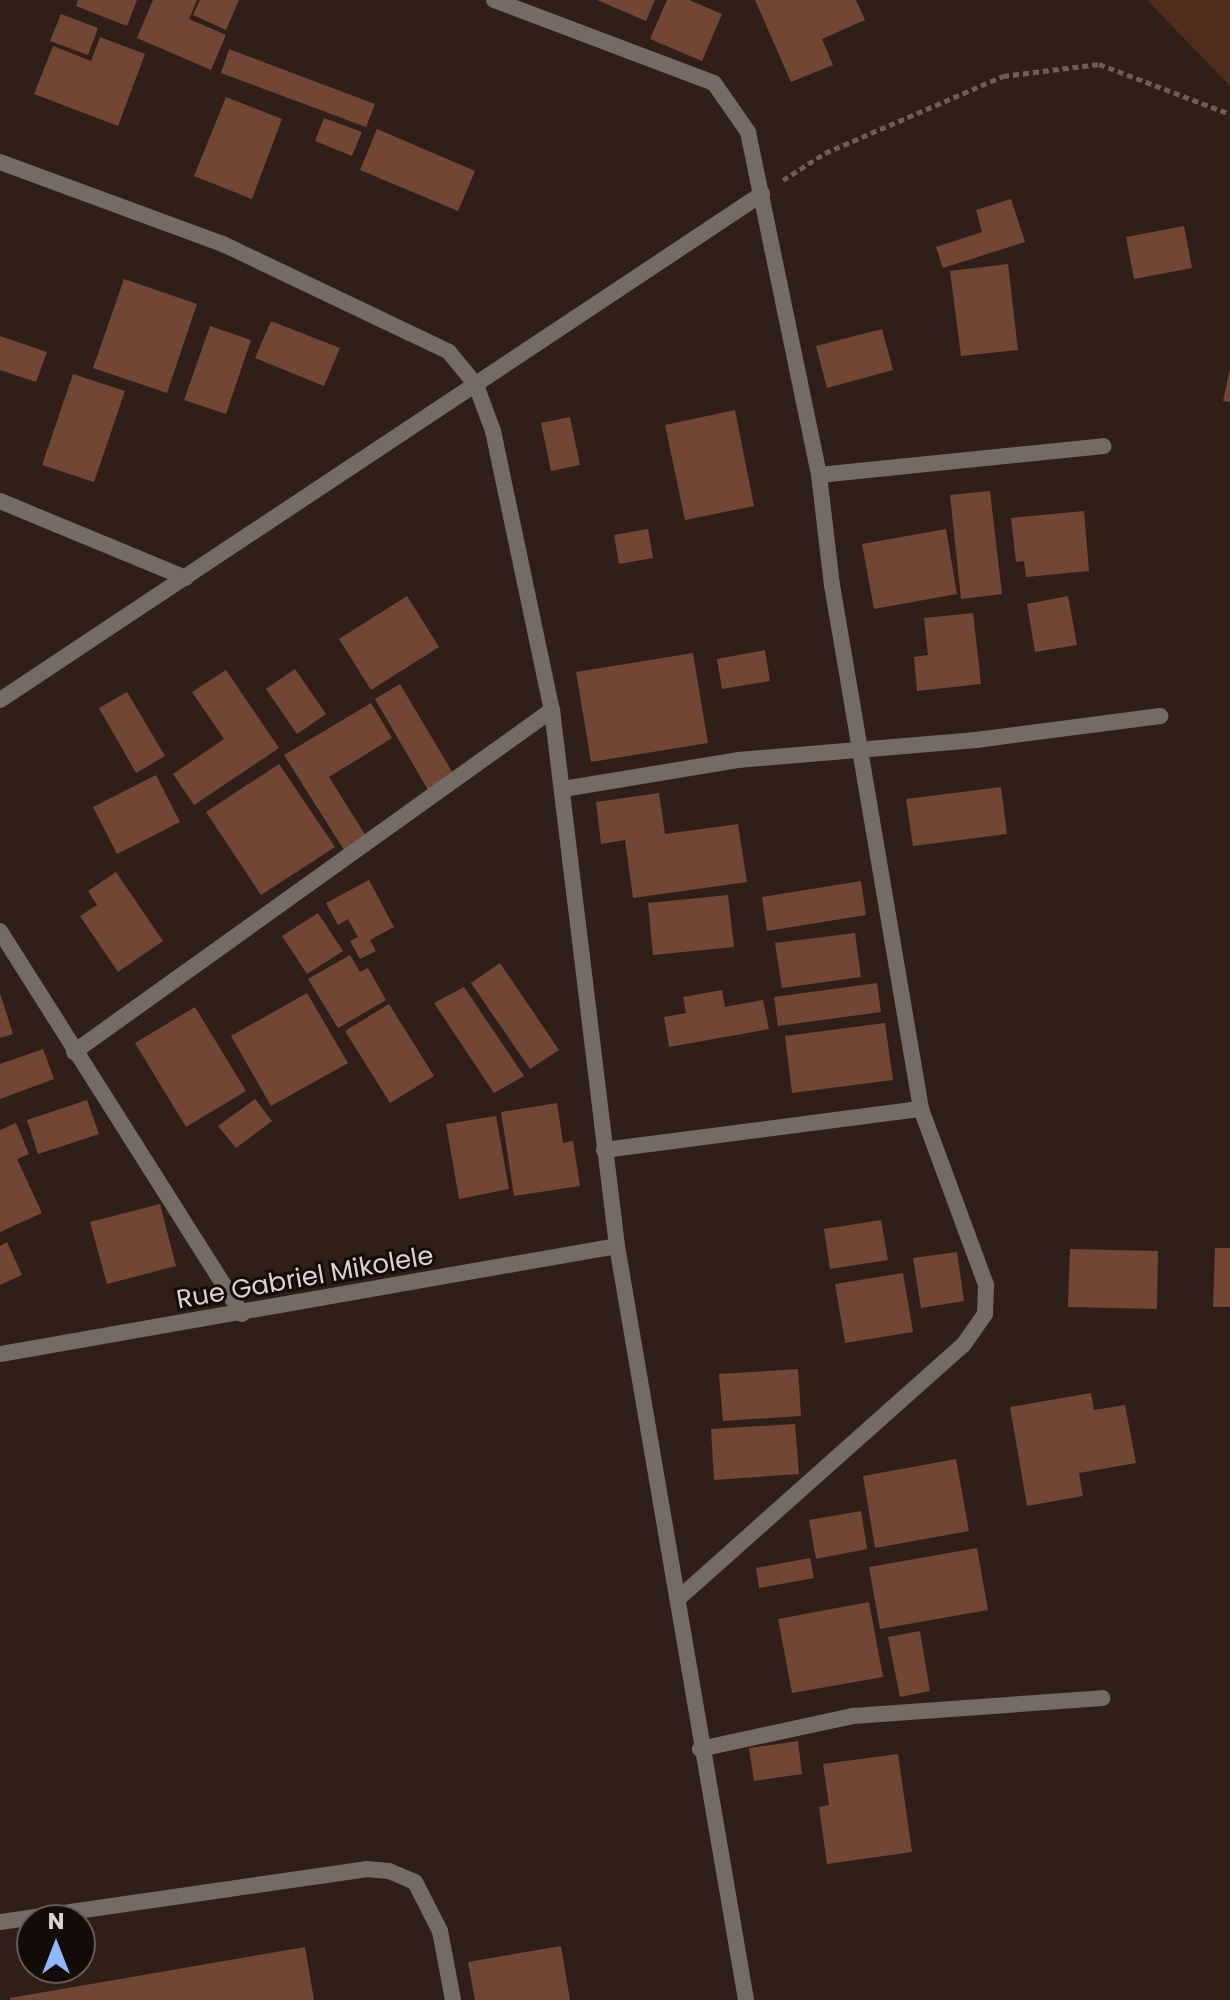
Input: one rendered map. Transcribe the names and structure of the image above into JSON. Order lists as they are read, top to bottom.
{
  "streets": {
    "street": ["Rue Gabriel Mikolele"]
  },
  "north": "top"
}
